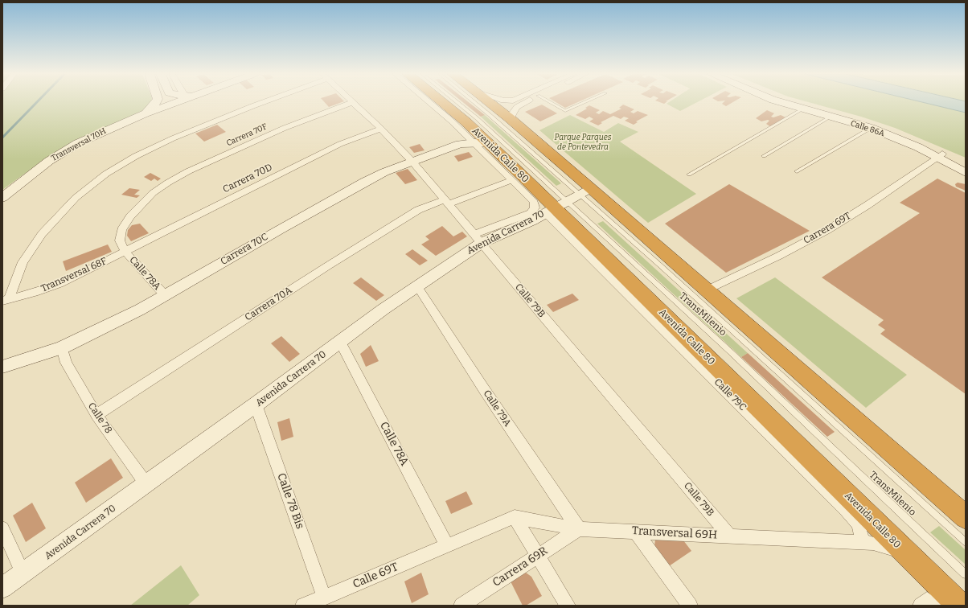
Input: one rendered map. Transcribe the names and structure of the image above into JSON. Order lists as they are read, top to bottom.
{
  "streets": {
    "highway": ["Avenida Calle 80"],
    "street": [
      "Calle 86A",
      "Carrera 70F",
      "Transversal 70H",
      "Carrera 70D",
      "Carrera 69T",
      "Avenida Carrera 70",
      "Carrera 70C",
      "Calle 78A",
      "Transversal 68F",
      "Calle 79B",
      "Carrera 70A",
      "Calle 79C",
      "Calle 79A",
      "Calle 78",
      "Calle 78 Bis",
      "Transversal 69H",
      "Carrera 69R",
      "Calle 69T"
    ],
    "lane": ["TransMilenio"]
  },
  "crossings": [
    ["Calle 86A", "Carrera 69T"],
    ["Carrera 70F", "Carrera 70D"],
    ["Carrera 70F", "Calle 78A"],
    ["Carrera 70F", "Transversal 68F"],
    ["Carrera 70F", "Calle 79B"],
    ["Avenida Calle 80", "Avenida Carrera 70"],
    ["Avenida Calle 80", "Carrera 70C"],
    ["Avenida Calle 80", "TransMilenio"],
    ["Avenida Calle 80", "Calle 79C"],
    ["Avenida Calle 80", "Transversal 69H"],
    ["Carrera 70D", "Calle 78A"],
    ["Carrera 70D", "Transversal 68F"],
    ["Carrera 70D", "Calle 79B"],
    ["Avenida Carrera 70", "Calle 78A"],
    ["Avenida Carrera 70", "Calle 79B"],
    ["Avenida Carrera 70", "TransMilenio"],
    ["Avenida Carrera 70", "Calle 79C"],
    ["Avenida Carrera 70", "Calle 79A"],
    ["Avenida Carrera 70", "Calle 78"],
    ["Avenida Carrera 70", "Calle 78 Bis"],
    ["Carrera 70C", "Calle 78A"],
    ["Carrera 70C", "Calle 79B"],
    ["Carrera 70C", "Calle 79C"],
    ["Carrera 70C", "Calle 78"],
    ["Calle 78A", "Transversal 68F"],
    ["Calle 78A", "Calle 69T"],
    ["Calle 79B", "Carrera 70A"],
    ["Calle 79B", "Transversal 69H"],
    ["Carrera 70A", "Calle 79C"],
    ["Carrera 70A", "Calle 78"],
    ["TransMilenio", "Calle 79C"],
    ["Calle 79C", "Transversal 69H"],
    ["Calle 79A", "Transversal 69H"],
    ["Calle 79A", "Carrera 69R"],
    ["Calle 78 Bis", "Calle 69T"],
    ["Transversal 69H", "Carrera 69R"]
  ],
  "parks": ["Parque Parques de Pontevedra"]
}
